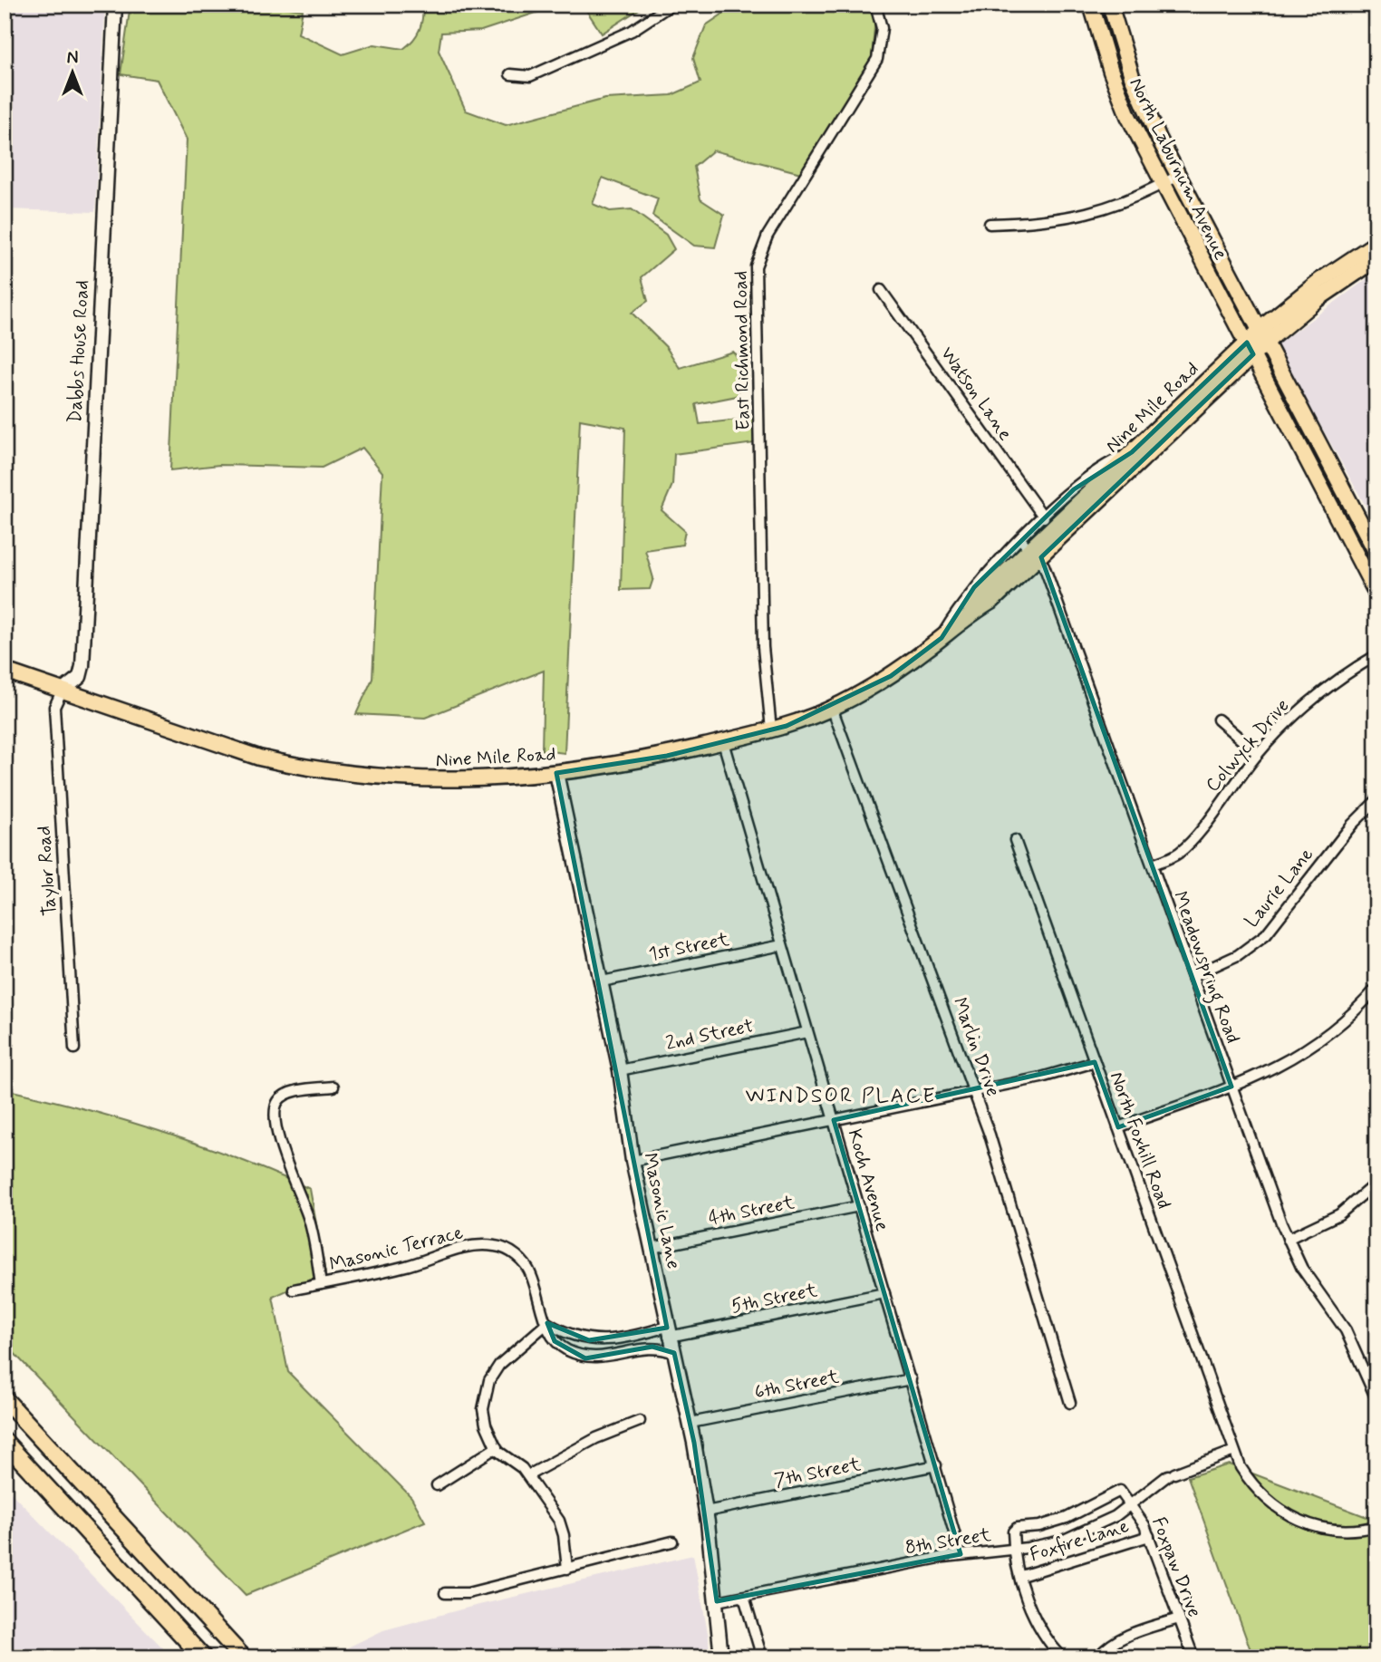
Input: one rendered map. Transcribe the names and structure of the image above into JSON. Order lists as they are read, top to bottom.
{
  "streets": {
    "main road": [
      "North Laburnum Avenue",
      "Dabbs House Road",
      "Nine Mile Road",
      "Masonic Lane"
    ],
    "street": [
      "East Richmond Road",
      "Watson Lane",
      "Colwyck Drive",
      "Taylor Road",
      "Laurie Lane",
      "1st Street",
      "Meadowspring Road",
      "2nd Street",
      "Marlin Drive",
      "North Foxhill Road",
      "Koch Avenue",
      "4th Street",
      "Masonic Terrace",
      "5th Street",
      "6th Street",
      "7th Street",
      "Foxfire Lane",
      "8th Street",
      "Foxpaw Drive"
    ]
  },
  "crossings": [
    ["North Laburnum Avenue", "Nine Mile Road"],
    ["East Richmond Road", "Nine Mile Road"],
    ["Dabbs House Road", "Nine Mile Road"],
    ["Dabbs House Road", "Taylor Road"],
    ["Nine Mile Road", "Taylor Road"],
    ["Nine Mile Road", "Meadowspring Road"],
    ["Nine Mile Road", "Marlin Drive"],
    ["Nine Mile Road", "Koch Avenue"],
    ["Nine Mile Road", "Masonic Lane"],
    ["Colwyck Drive", "Meadowspring Road"],
    ["Laurie Lane", "Meadowspring Road"],
    ["1st Street", "Koch Avenue"],
    ["1st Street", "Masonic Lane"],
    ["2nd Street", "Koch Avenue"],
    ["2nd Street", "Masonic Lane"],
    ["North Foxhill Road", "8th Street"],
    ["Koch Avenue", "4th Street"],
    ["Koch Avenue", "5th Street"],
    ["Koch Avenue", "6th Street"],
    ["Koch Avenue", "7th Street"],
    ["Koch Avenue", "8th Street"],
    ["4th Street", "Masonic Lane"],
    ["Masonic Lane", "Masonic Terrace"],
    ["Masonic Lane", "5th Street"],
    ["Masonic Lane", "6th Street"],
    ["Masonic Lane", "7th Street"],
    ["Masonic Lane", "8th Street"],
    ["Foxfire Lane", "Foxpaw Drive"],
    ["8th Street", "Foxpaw Drive"]
  ],
  "districts": ["WINDSOR PLACE"],
  "north": "top"
}
